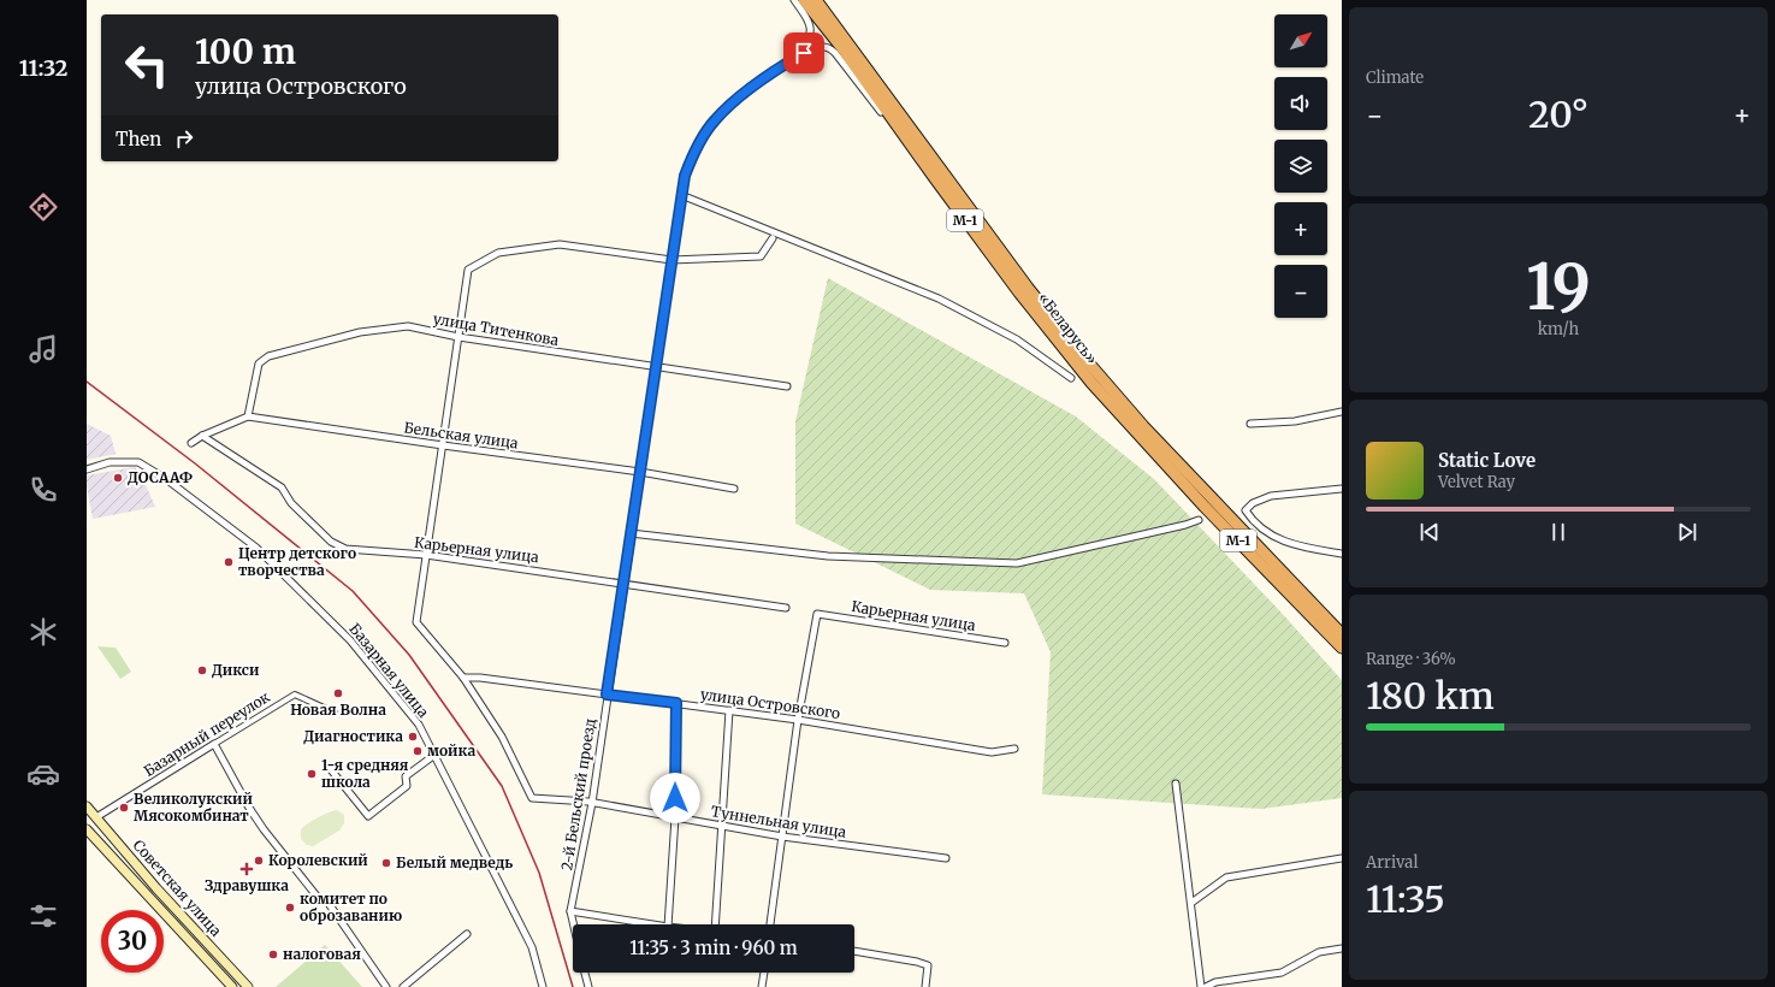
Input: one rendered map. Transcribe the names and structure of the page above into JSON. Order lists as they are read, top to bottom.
{
  "streets": {
    "highway": ["М-1", "«Беларусь»"],
    "main road": ["Советская улица"],
    "street": [
      "улица Титенкова",
      "Бельская улица",
      "Карьерная улица",
      "Базарная улица",
      "улица Островского",
      "Базарный переулок",
      "2-й Бельский проезд",
      "Туннельная улица"
    ]
  },
  "crossings": [
    ["улица Титенкова", "Бельская улица"],
    ["улица Титенкова", "2-й Бельский проезд"],
    ["Бельская улица", "2-й Бельский проезд"],
    ["Карьерная улица", "улица Островского"],
    ["Карьерная улица", "2-й Бельский проезд"],
    ["Карьерная улица", "Туннельная улица"],
    ["улица Островского", "2-й Бельский проезд"],
    ["улица Островского", "Туннельная улица"],
    ["Базарный переулок", "Советская улица"],
    ["2-й Бельский проезд", "Туннельная улица"]
  ],
  "places": {
    "other": [
      "ДОСААФ",
      "Центр детского творчества",
      "Дикси",
      "Новая Волна",
      "Диагностика",
      "мойка",
      "1-я средняя школа",
      "Великолукский Мясокомбинат",
      "Королевский",
      "Белый медведь",
      "комитет по оброзаванию",
      "налоговая"
    ],
    "health": ["Здравушка"]
  },
  "north": "top right",
  "page": {
    "tabs": "11:32",
    "tile": [
      "Climate",
      ["19", "km/h"],
      ["Range · 36%", "180 km"],
      ["Arrival", "11:35"]
    ],
    "map_buttons": ["+", "−"],
    "turn": ["100 m", "улица Островского"],
    "heat": ["−", "20°", "+"],
    "then": "Then",
    "song": ["Static Love", "Velvet Ray"],
    "limit": "30",
    "trip": "11:35 · 3 min · 960 m"
  }
}
